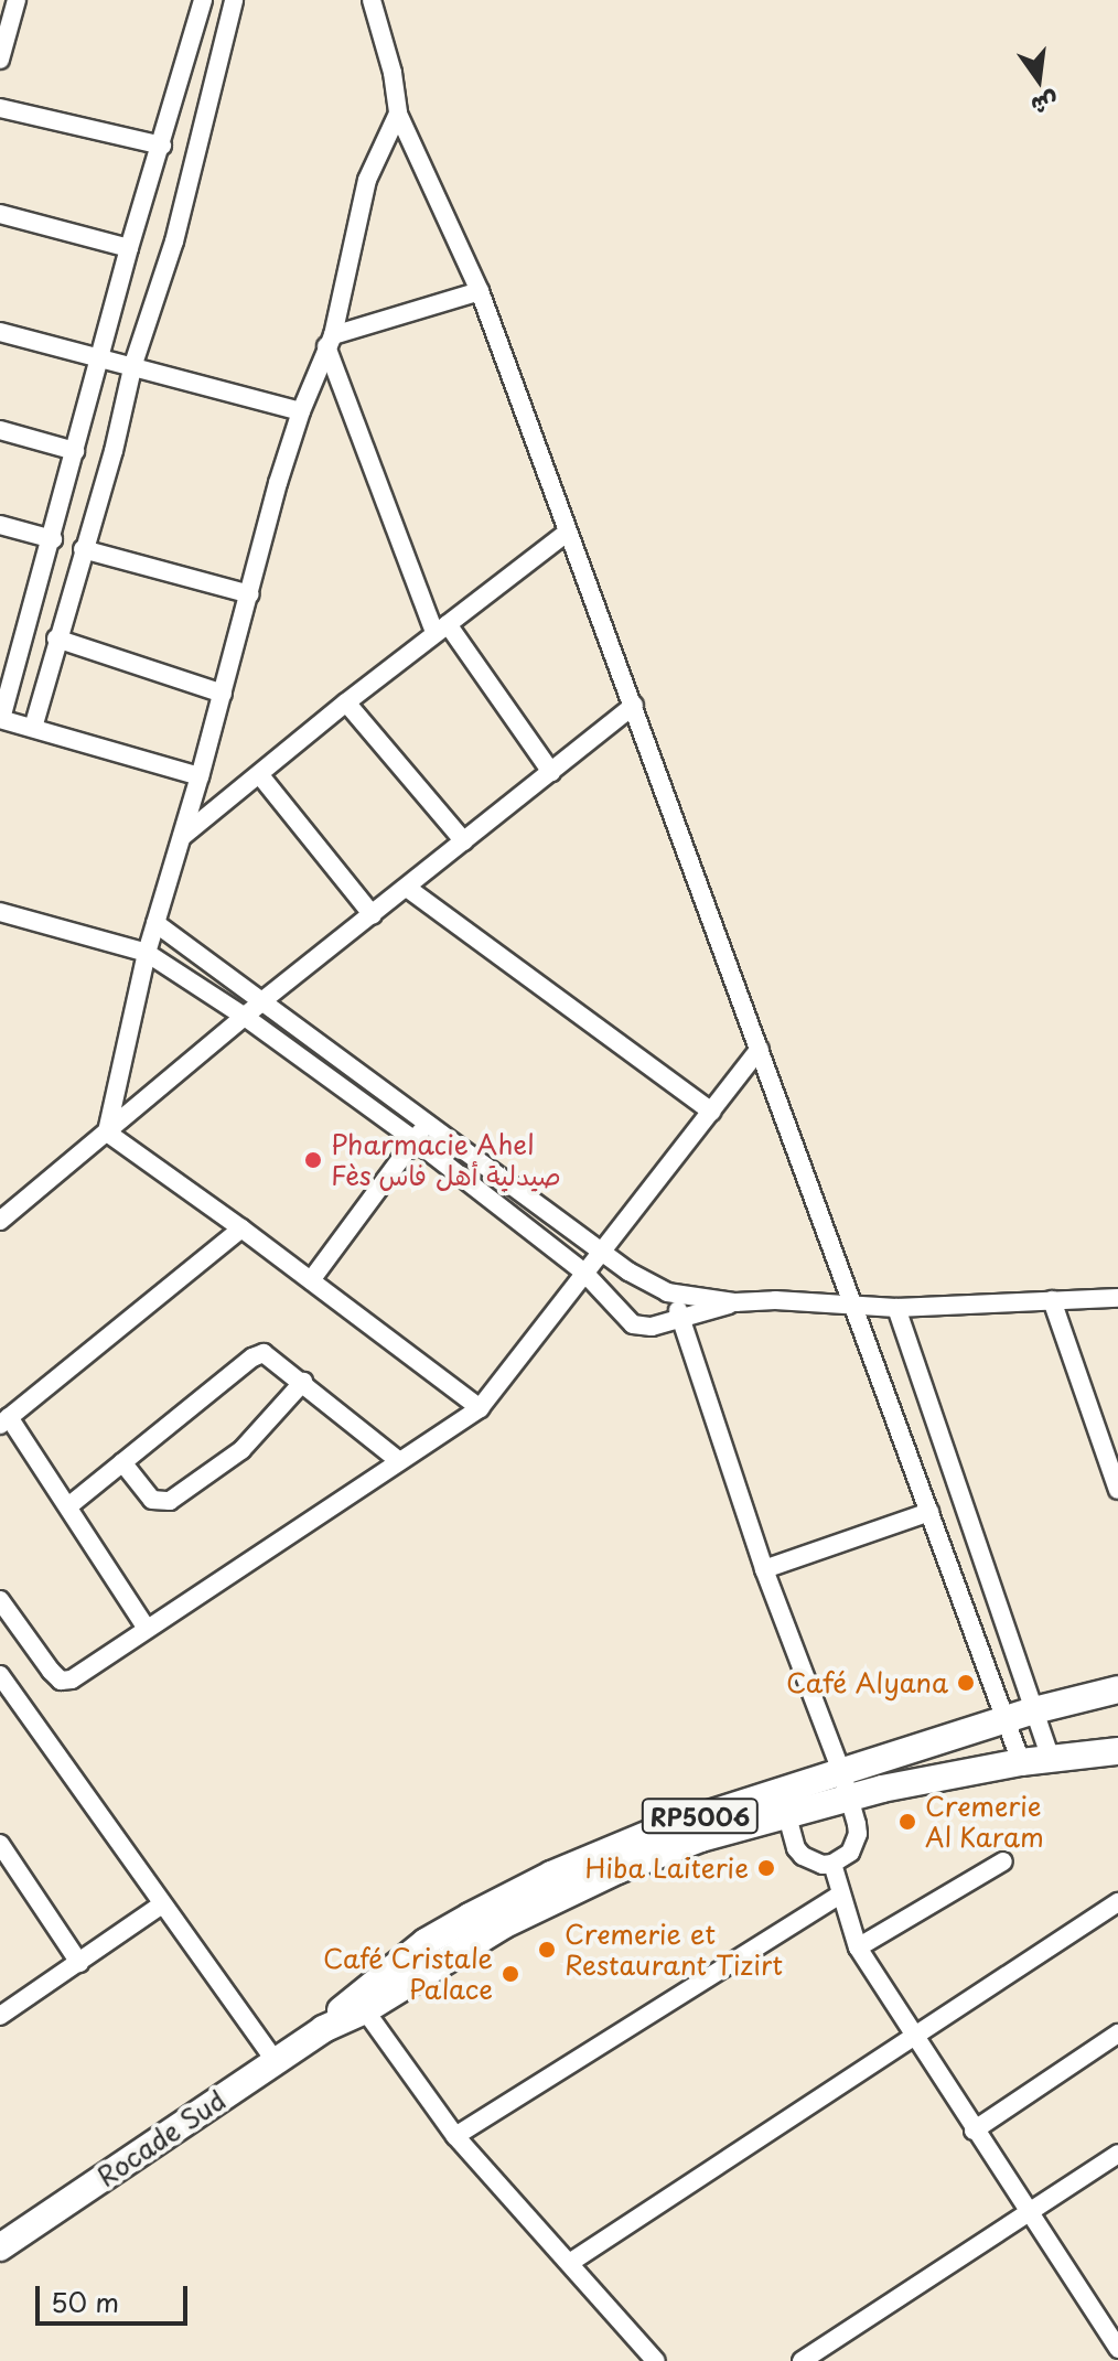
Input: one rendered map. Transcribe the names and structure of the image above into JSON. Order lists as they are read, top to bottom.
{
  "streets": {
    "main road": ["RP5006", "Rocade Sud"]
  },
  "crossings": [
    ["RP5006", "Rocade Sud"]
  ],
  "places": [
    "Pharmacie Ahel Fès صيدلية أهل فاس",
    "Café Alyana",
    "Cremerie Al Karam",
    "Hiba Laiterie",
    "Cremerie et Restaurant Tizirt",
    "Café Cristale Palace"
  ],
  "scale_bar": "50 m",
  "north": "bottom"
}
